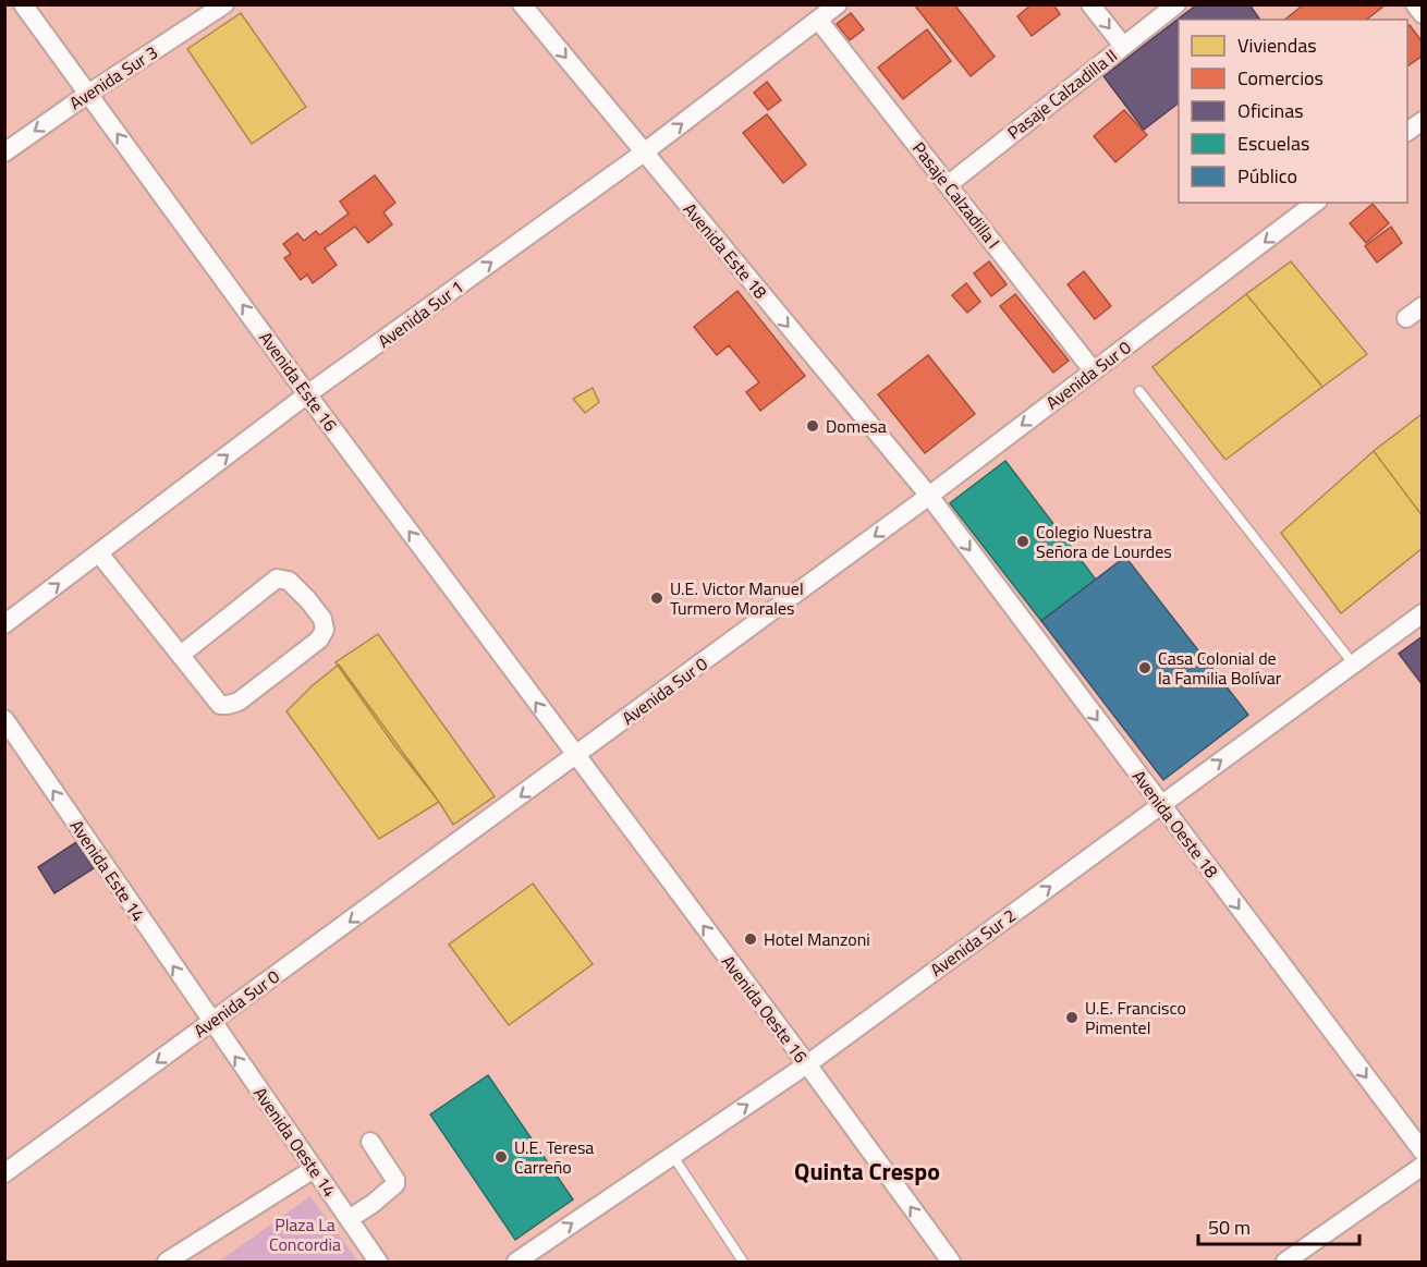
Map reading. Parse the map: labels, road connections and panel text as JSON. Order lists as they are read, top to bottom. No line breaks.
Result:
{"streets":{"street":["Avenida Sur 3","Pasaje Calzadilla II","Pasaje Calzadilla I","Avenida Este 18","Avenida Sur 1","Avenida Sur 0","Avenida Este 16","Avenida Oeste 18","Avenida Este 14","Avenida Sur 2","Avenida Oeste 16","Avenida Oeste 14"]},"crossings":[["Avenida Sur 3","Avenida Este 16"],["Pasaje Calzadilla II","Pasaje Calzadilla I"],["Pasaje Calzadilla I","Avenida Sur 1"],["Pasaje Calzadilla I","Avenida Sur 0"],["Avenida Este 18","Avenida Sur 1"],["Avenida Este 18","Avenida Sur 0"],["Avenida Este 18","Avenida Oeste 18"],["Avenida Sur 1","Avenida Este 16"],["Avenida Sur 0","Avenida Este 16"],["Avenida Sur 0","Avenida Oeste 18"],["Avenida Sur 0","Avenida Este 14"],["Avenida Sur 0","Avenida Oeste 16"],["Avenida Sur 0","Avenida Oeste 14"],["Avenida Este 16","Avenida Oeste 16"],["Avenida Oeste 18","Avenida Sur 2"],["Avenida Este 14","Avenida Oeste 14"],["Avenida Sur 2","Avenida Oeste 16"]],"one_way":["Avenida Sur 3","Avenida Este 18","Avenida Sur 1","Avenida Sur 0","Avenida Este 16","Avenida Oeste 18","Avenida Este 14","Avenida Sur 2","Avenida Oeste 16","Avenida Oeste 14"],"districts":["Quinta Crespo"],"parks":["Plaza La Concordia"],"places":["Domesa","Colegio Nuestra Señora de Lourdes","U.E. Victor Manuel Turmero Morales","Casa Colonial de la Familia Bolívar","Hotel Manzoni","U.E. Francisco Pimentel","U.E. Teresa Carreño"],"legend":["Viviendas","Comercios","Oficinas","Escuelas","Público"],"scale_bar":"50 m"}
